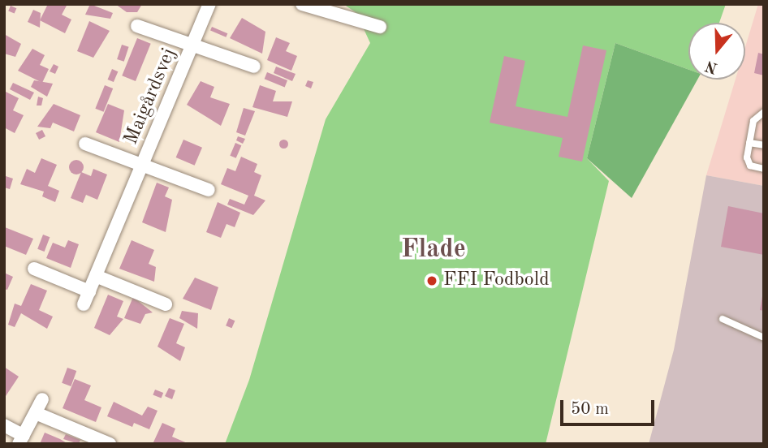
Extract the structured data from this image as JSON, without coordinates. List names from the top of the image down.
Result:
{
  "streets": {
    "street": ["Maigårdsvej"]
  },
  "districts": ["Flade"],
  "places": ["FFI Fodbold"],
  "scale_bar": "50 m",
  "north": "bottom"
}
